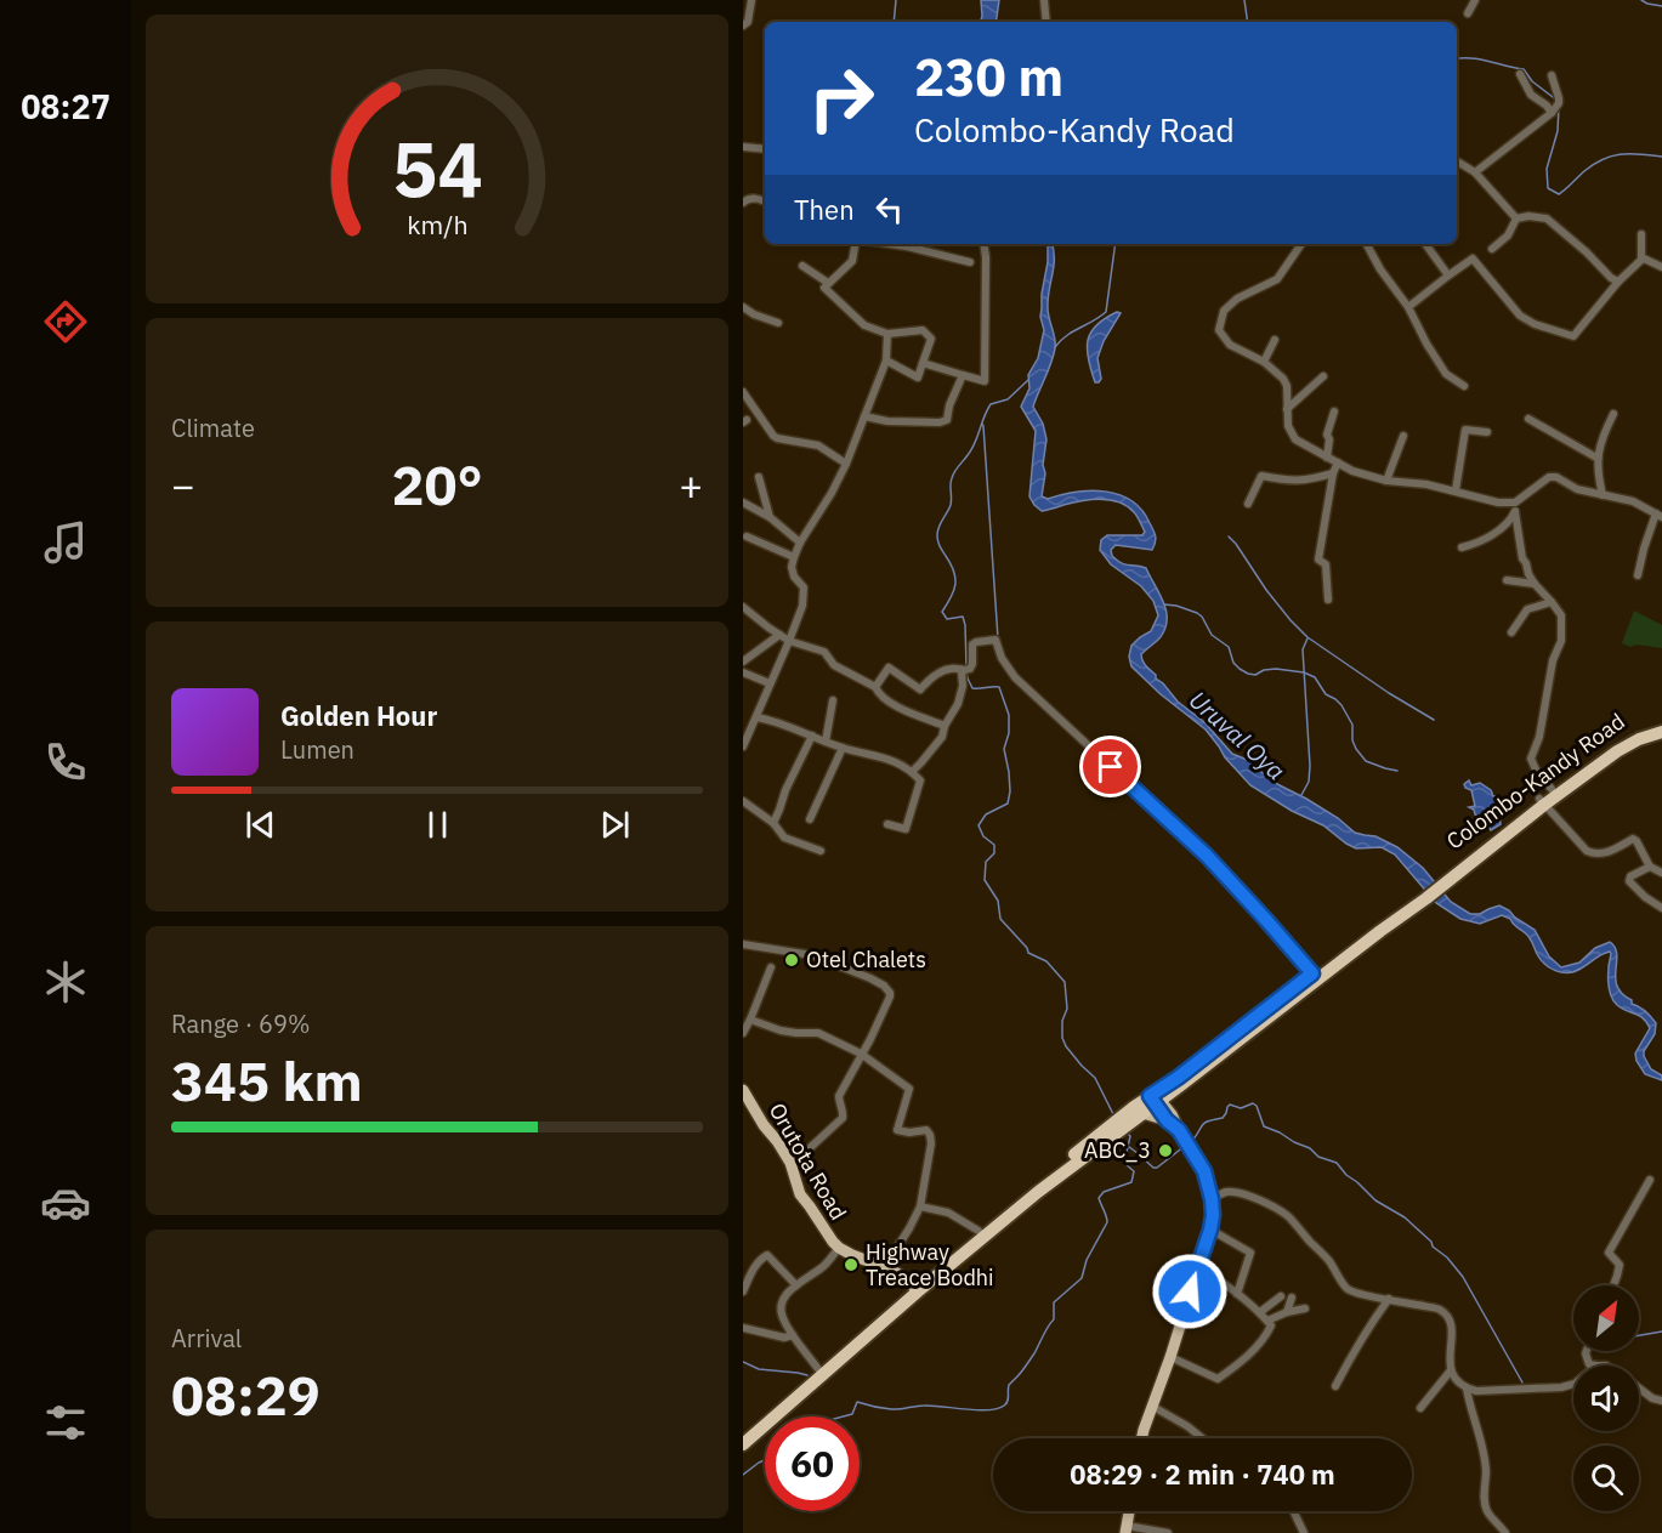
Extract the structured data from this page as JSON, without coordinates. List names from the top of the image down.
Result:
{
  "streets": {
    "highway": ["Colombo-Kandy Road"],
    "main road": ["Orutota Road"]
  },
  "water": ["Uruval Oya"],
  "places": ["Otel Chalets", "ABC_3", "Highway Treace Bodhi"],
  "north": "top right",
  "page": {
    "tabs": "08:27",
    "turn": ["230 m", "Colombo-Kandy Road"],
    "then": "Then",
    "tile": [
      "Climate",
      ["Range · 69%", "345 km"],
      ["Arrival", "08:29"]
    ],
    "heat": ["−", "20°", "+"],
    "song": ["Golden Hour", "Lumen"],
    "limit": "60",
    "trip": "08:29 · 2 min · 740 m",
    "gauge": ["54", "km/h"]
  }
}
